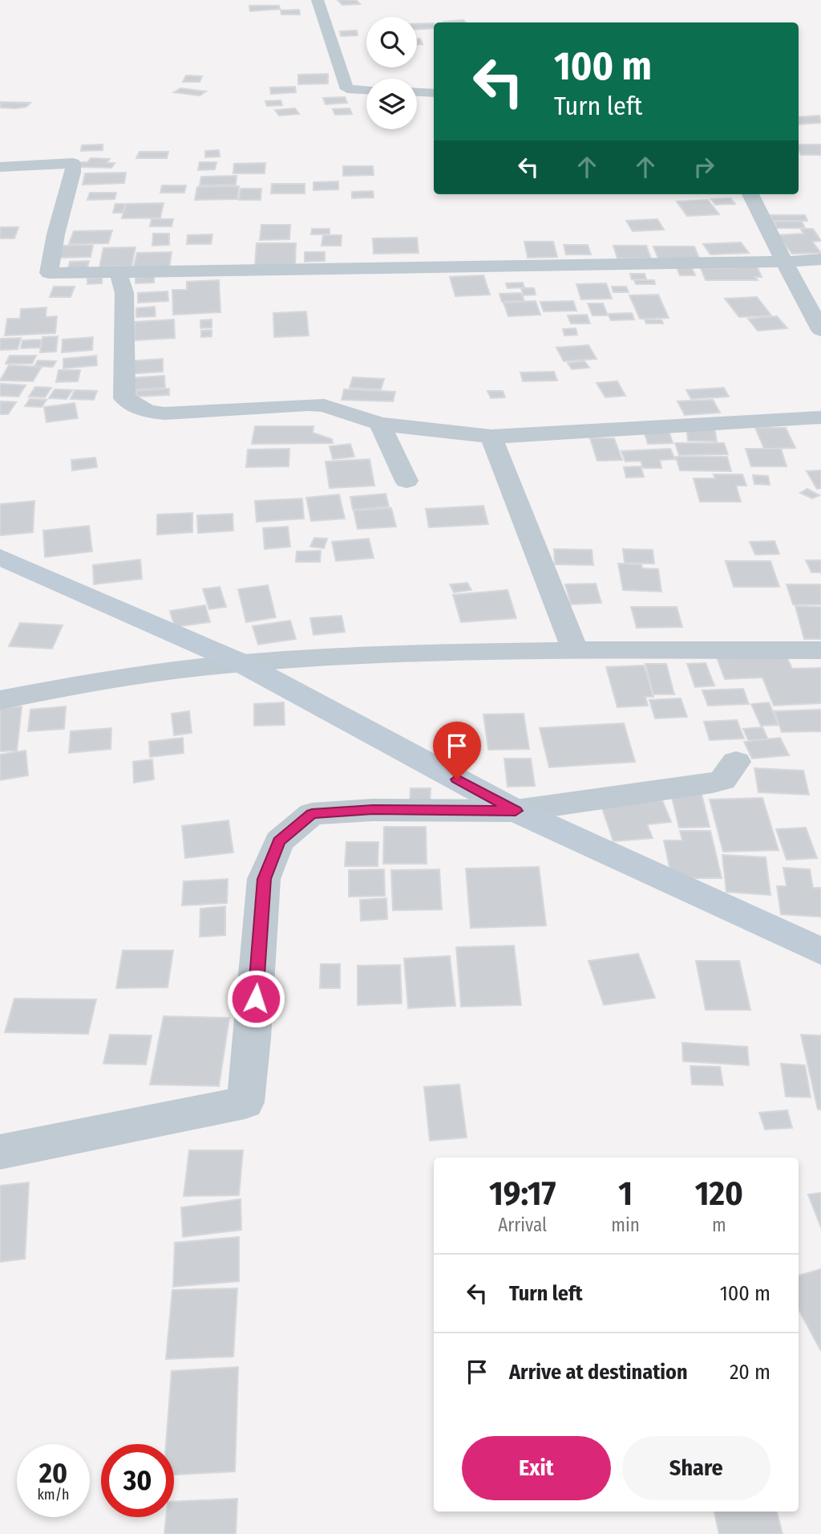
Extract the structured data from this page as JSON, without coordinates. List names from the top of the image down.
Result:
{
  "page": {
    "turn": ["100 m", "Turn left"],
    "eta": [
      "19:17",
      "Arrival",
      "1",
      "min",
      "120",
      "m"
    ],
    "list": [
      {
        "name": "Turn left",
        "value": "100 m"
      },
      {
        "name": "Arrive at destination",
        "value": "20 m"
      }
    ],
    "buttons": ["Exit", "Share"],
    "speed": "20 km/h",
    "limit": "30"
  }
}
